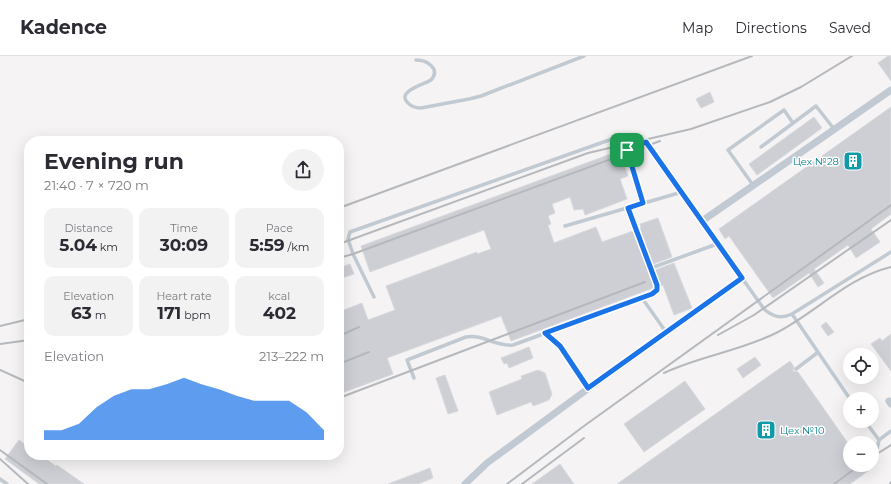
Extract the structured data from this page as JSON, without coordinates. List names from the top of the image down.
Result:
{
  "places": {
    "building": ["Цех №28", "Цех №10"]
  },
  "page": {
    "header": "Kadence",
    "nav": ["Map", "Directions", "Saved"],
    "heading": ["Evening run", "21:40 · 7 × 720 m"],
    "stats": [
      ["Distance", "5.04 km"],
      ["Time", "30:09"],
      ["Pace", "5:59 /km"],
      ["Elevation", "63 m"],
      ["Heart rate", "171 bpm"],
      ["kcal", "402"]
    ],
    "chart": ["Elevation", "213–222 m"],
    "map_buttons": ["+", "−"]
  }
}
